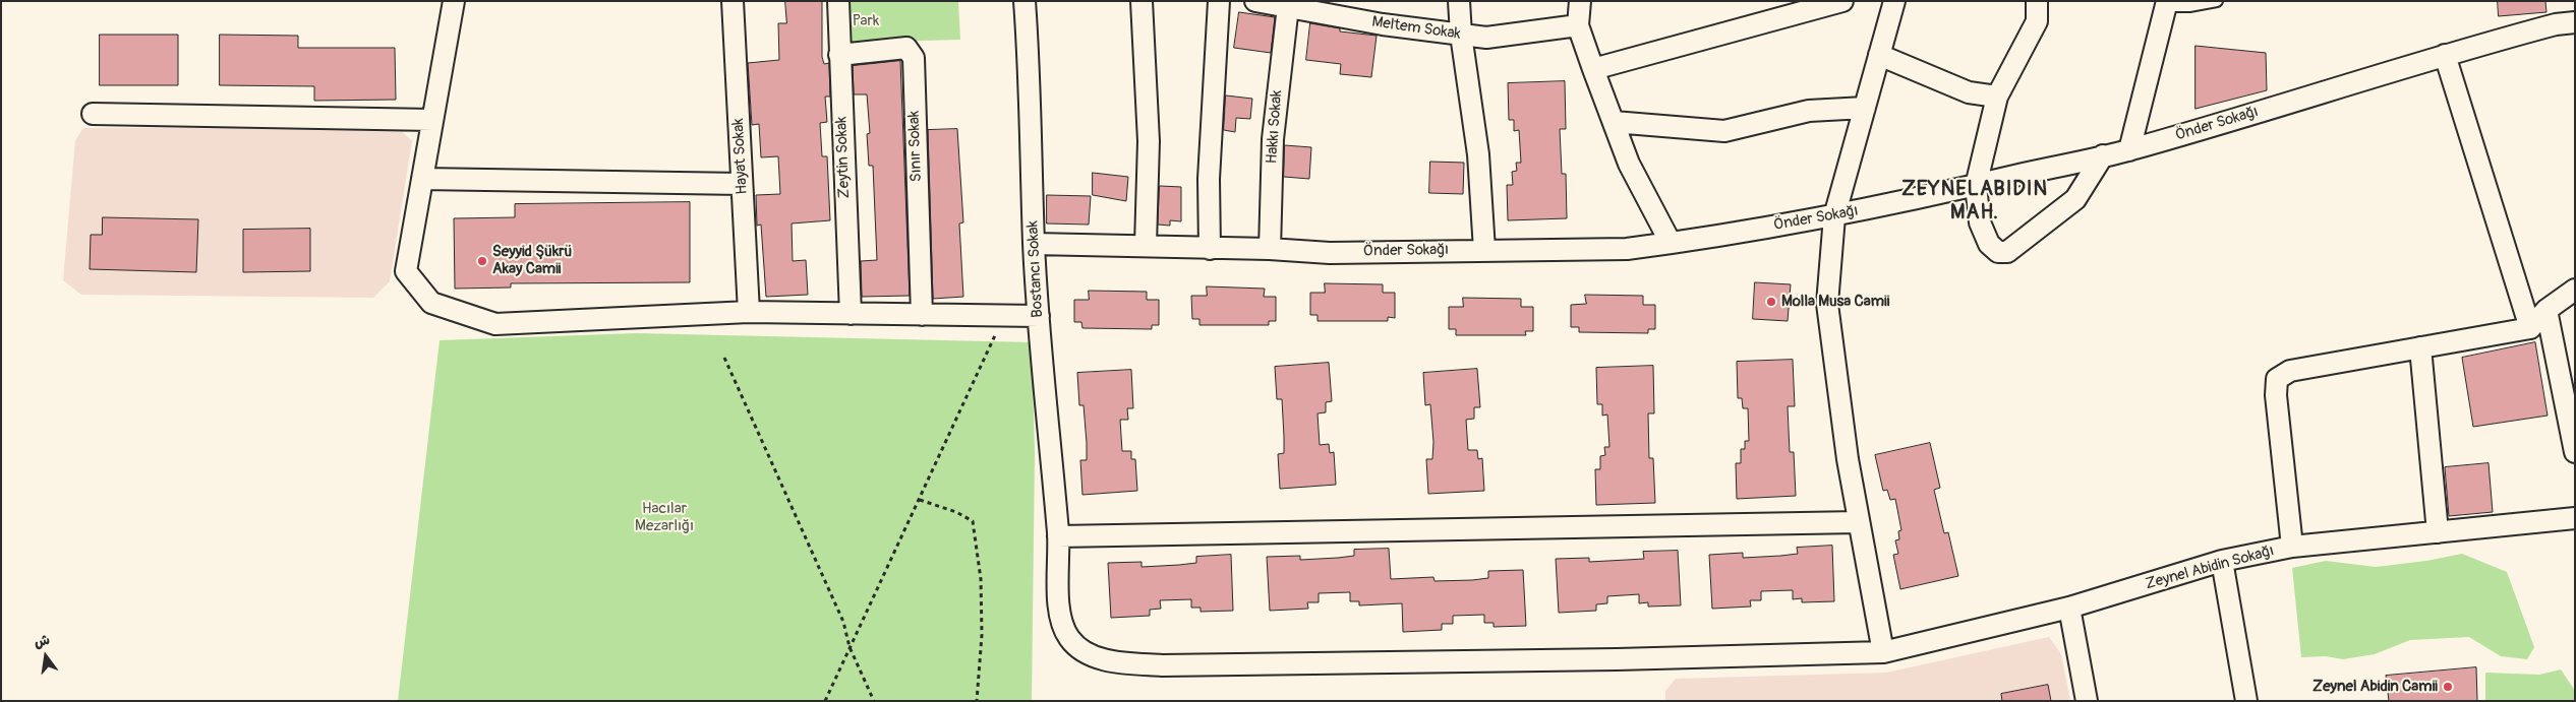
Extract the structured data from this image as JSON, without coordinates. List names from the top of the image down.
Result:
{
  "streets": {
    "street": [
      "Meltem Sokak",
      "Önder Sokağı",
      "Hakkı Sokak",
      "Sınır Sokak",
      "Hayat Sokak",
      "Zeytin Sokak",
      "Bostancı Sokak",
      "Zeynel Abidin Sokağı"
    ]
  },
  "crossings": [
    ["Meltem Sokak", "Hakkı Sokak"],
    ["Önder Sokağı", "Hakkı Sokak"],
    ["Önder Sokağı", "Bostancı Sokak"],
    ["Sınır Sokak", "Zeytin Sokak"],
    ["Bostancı Sokak", "Zeynel Abidin Sokağı"]
  ],
  "districts": ["ZEYNELABIDIN MAH."],
  "parks": ["Park", "Hacılar Mezarlığı"],
  "places": ["Seyyid Şükrü Akay Camii", "Molla Musa Camii", "Zeynel Abidin Camii"],
  "north": "top"
}
